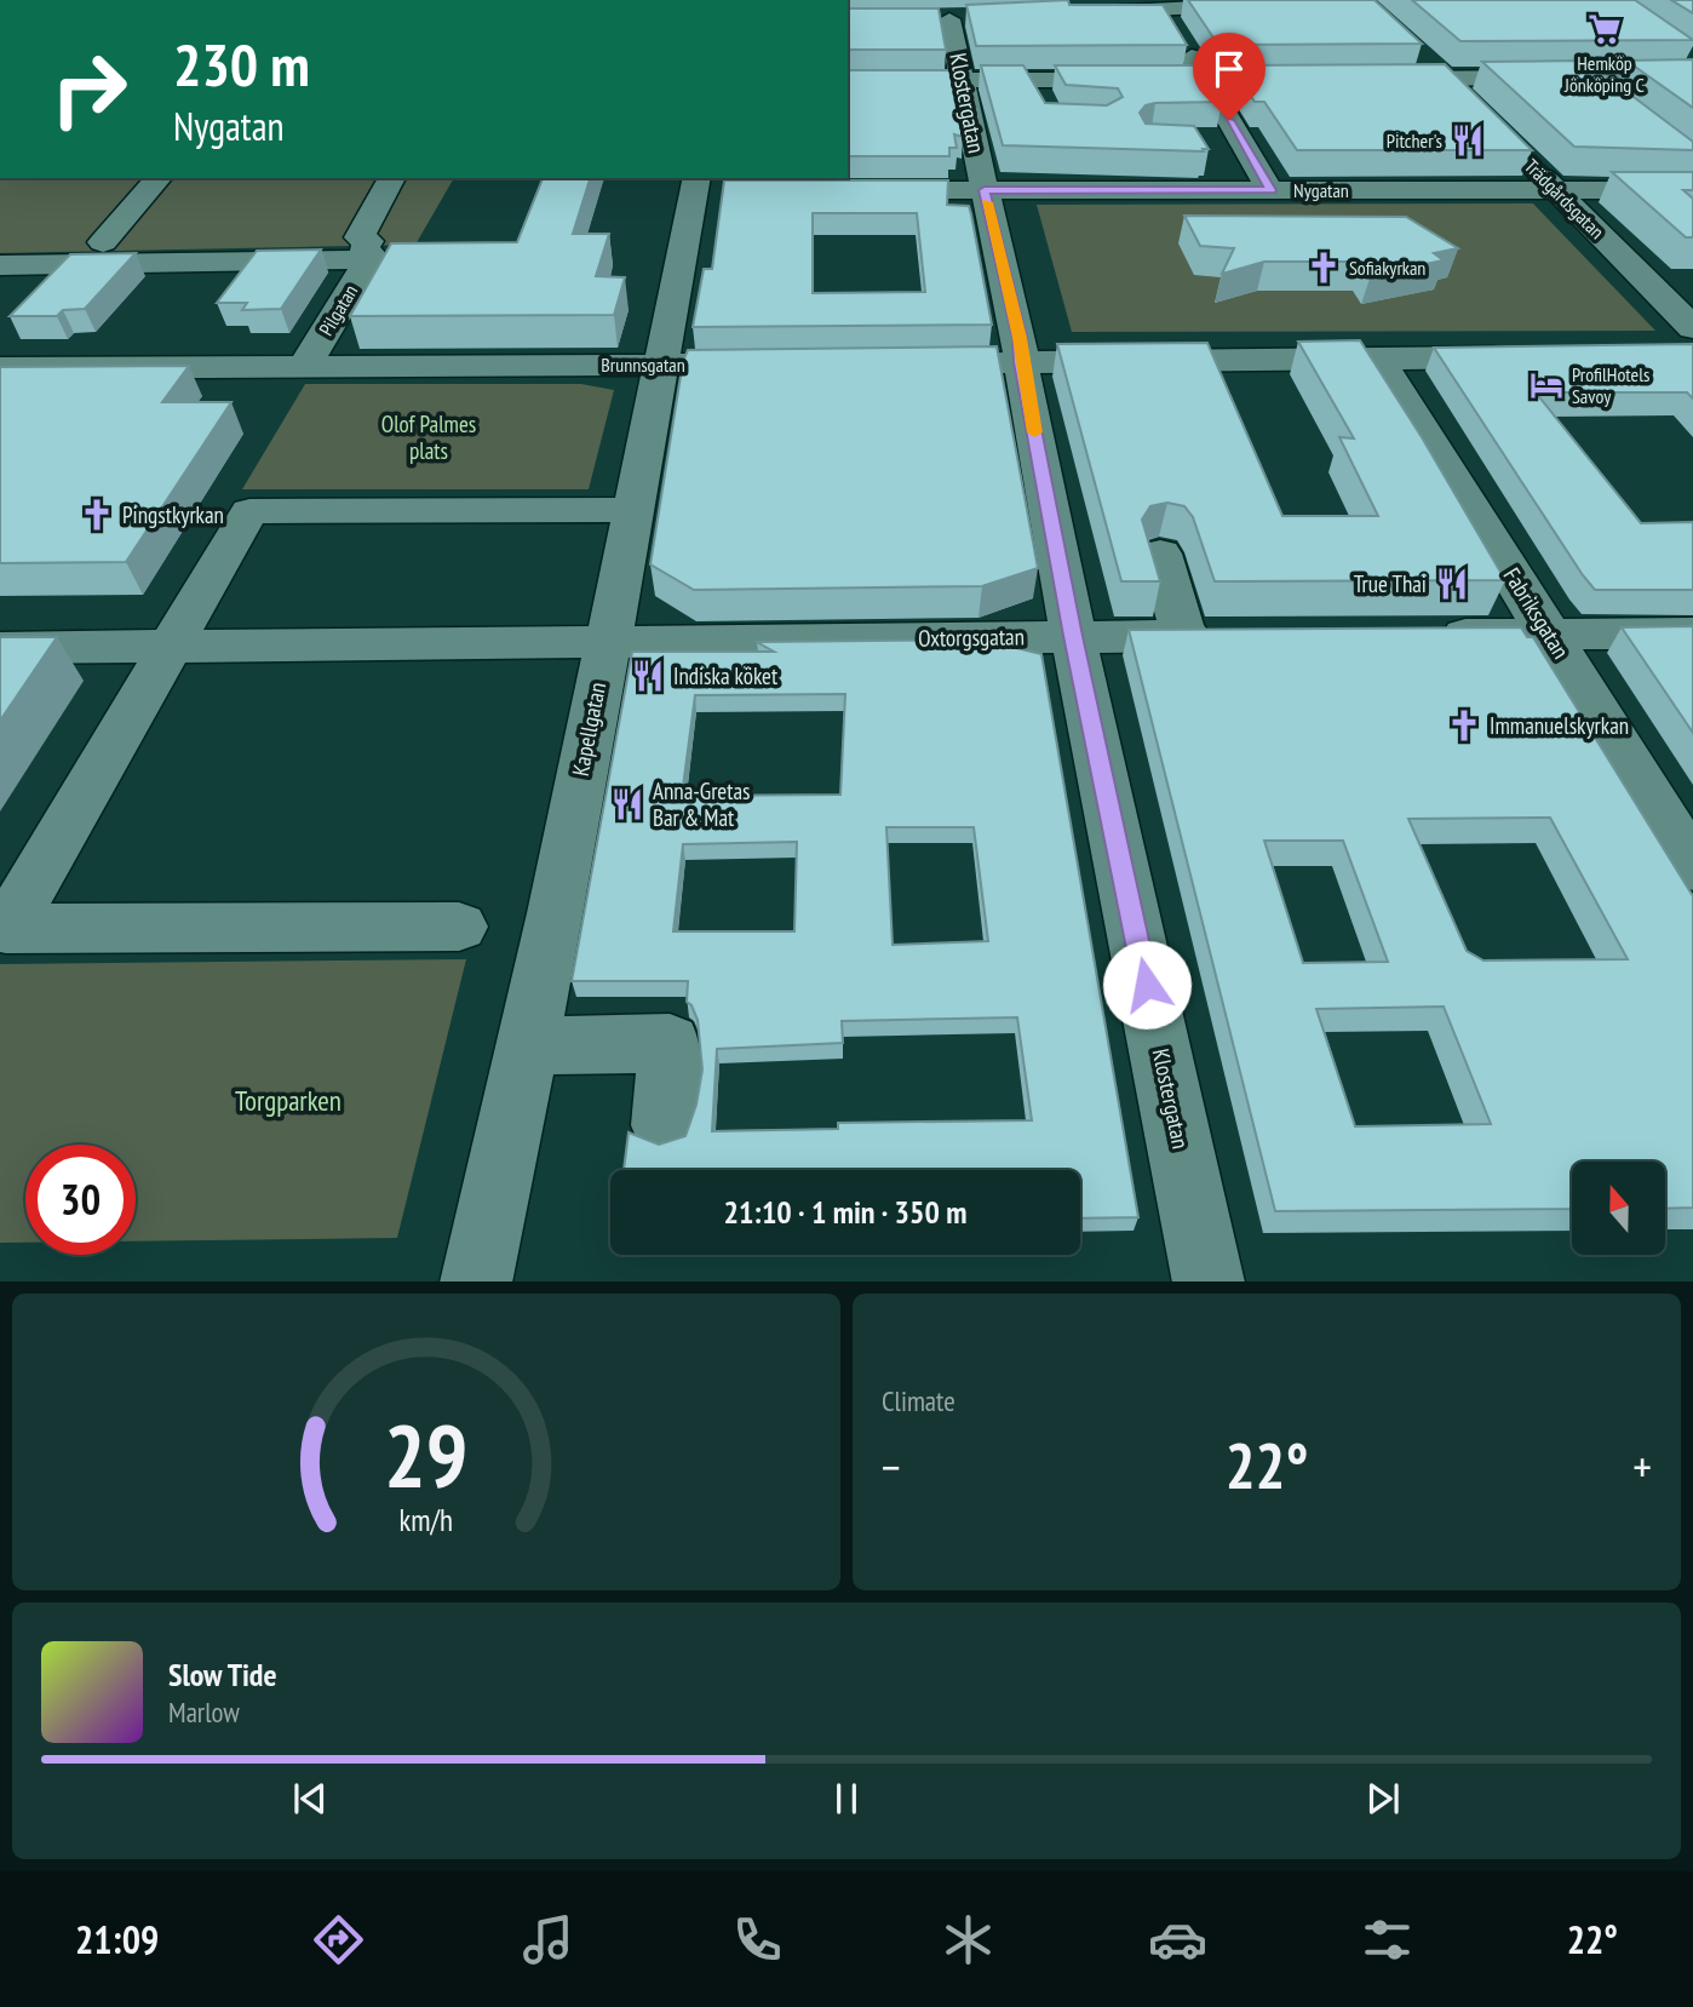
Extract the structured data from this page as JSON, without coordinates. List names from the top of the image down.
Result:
{
  "streets": {
    "street": [
      "Klostergatan",
      "Nygatan",
      "Trädgårdsgatan",
      "Pilgatan",
      "Brunnsgatan",
      "Fabriksgatan",
      "Oxtorgsgatan",
      "Kapellgatan"
    ]
  },
  "crossings": [
    ["Klostergatan", "Nygatan"],
    ["Klostergatan", "Oxtorgsgatan"],
    ["Nygatan", "Trädgårdsgatan"],
    ["Pilgatan", "Brunnsgatan"],
    ["Brunnsgatan", "Kapellgatan"],
    ["Oxtorgsgatan", "Kapellgatan"]
  ],
  "parks": ["Olof Palmes plats", "Torgparken"],
  "places": {
    "supermarket": ["Hemköp Jönköping C"],
    "restaurant": [
      "Pitcher's",
      "True Thai",
      "Indiska köket",
      "Anna-Gretas Bar & Mat"
    ],
    "church": ["Sofiakyrkan", "Pingstkyrkan", "Immanuelskyrkan"],
    "hotel": ["ProfilHotels Savoy"]
  },
  "north": "top",
  "page": {
    "turn": ["230 m", "Nygatan"],
    "limit": "30",
    "trip": "21:10 · 1 min · 350 m",
    "tile": "Climate",
    "heat": ["−", "22°", "+"],
    "song": ["Slow Tide", "Marlow"],
    "tabs": ["21:09", "22°"],
    "gauge": ["29", "km/h"]
  }
}
